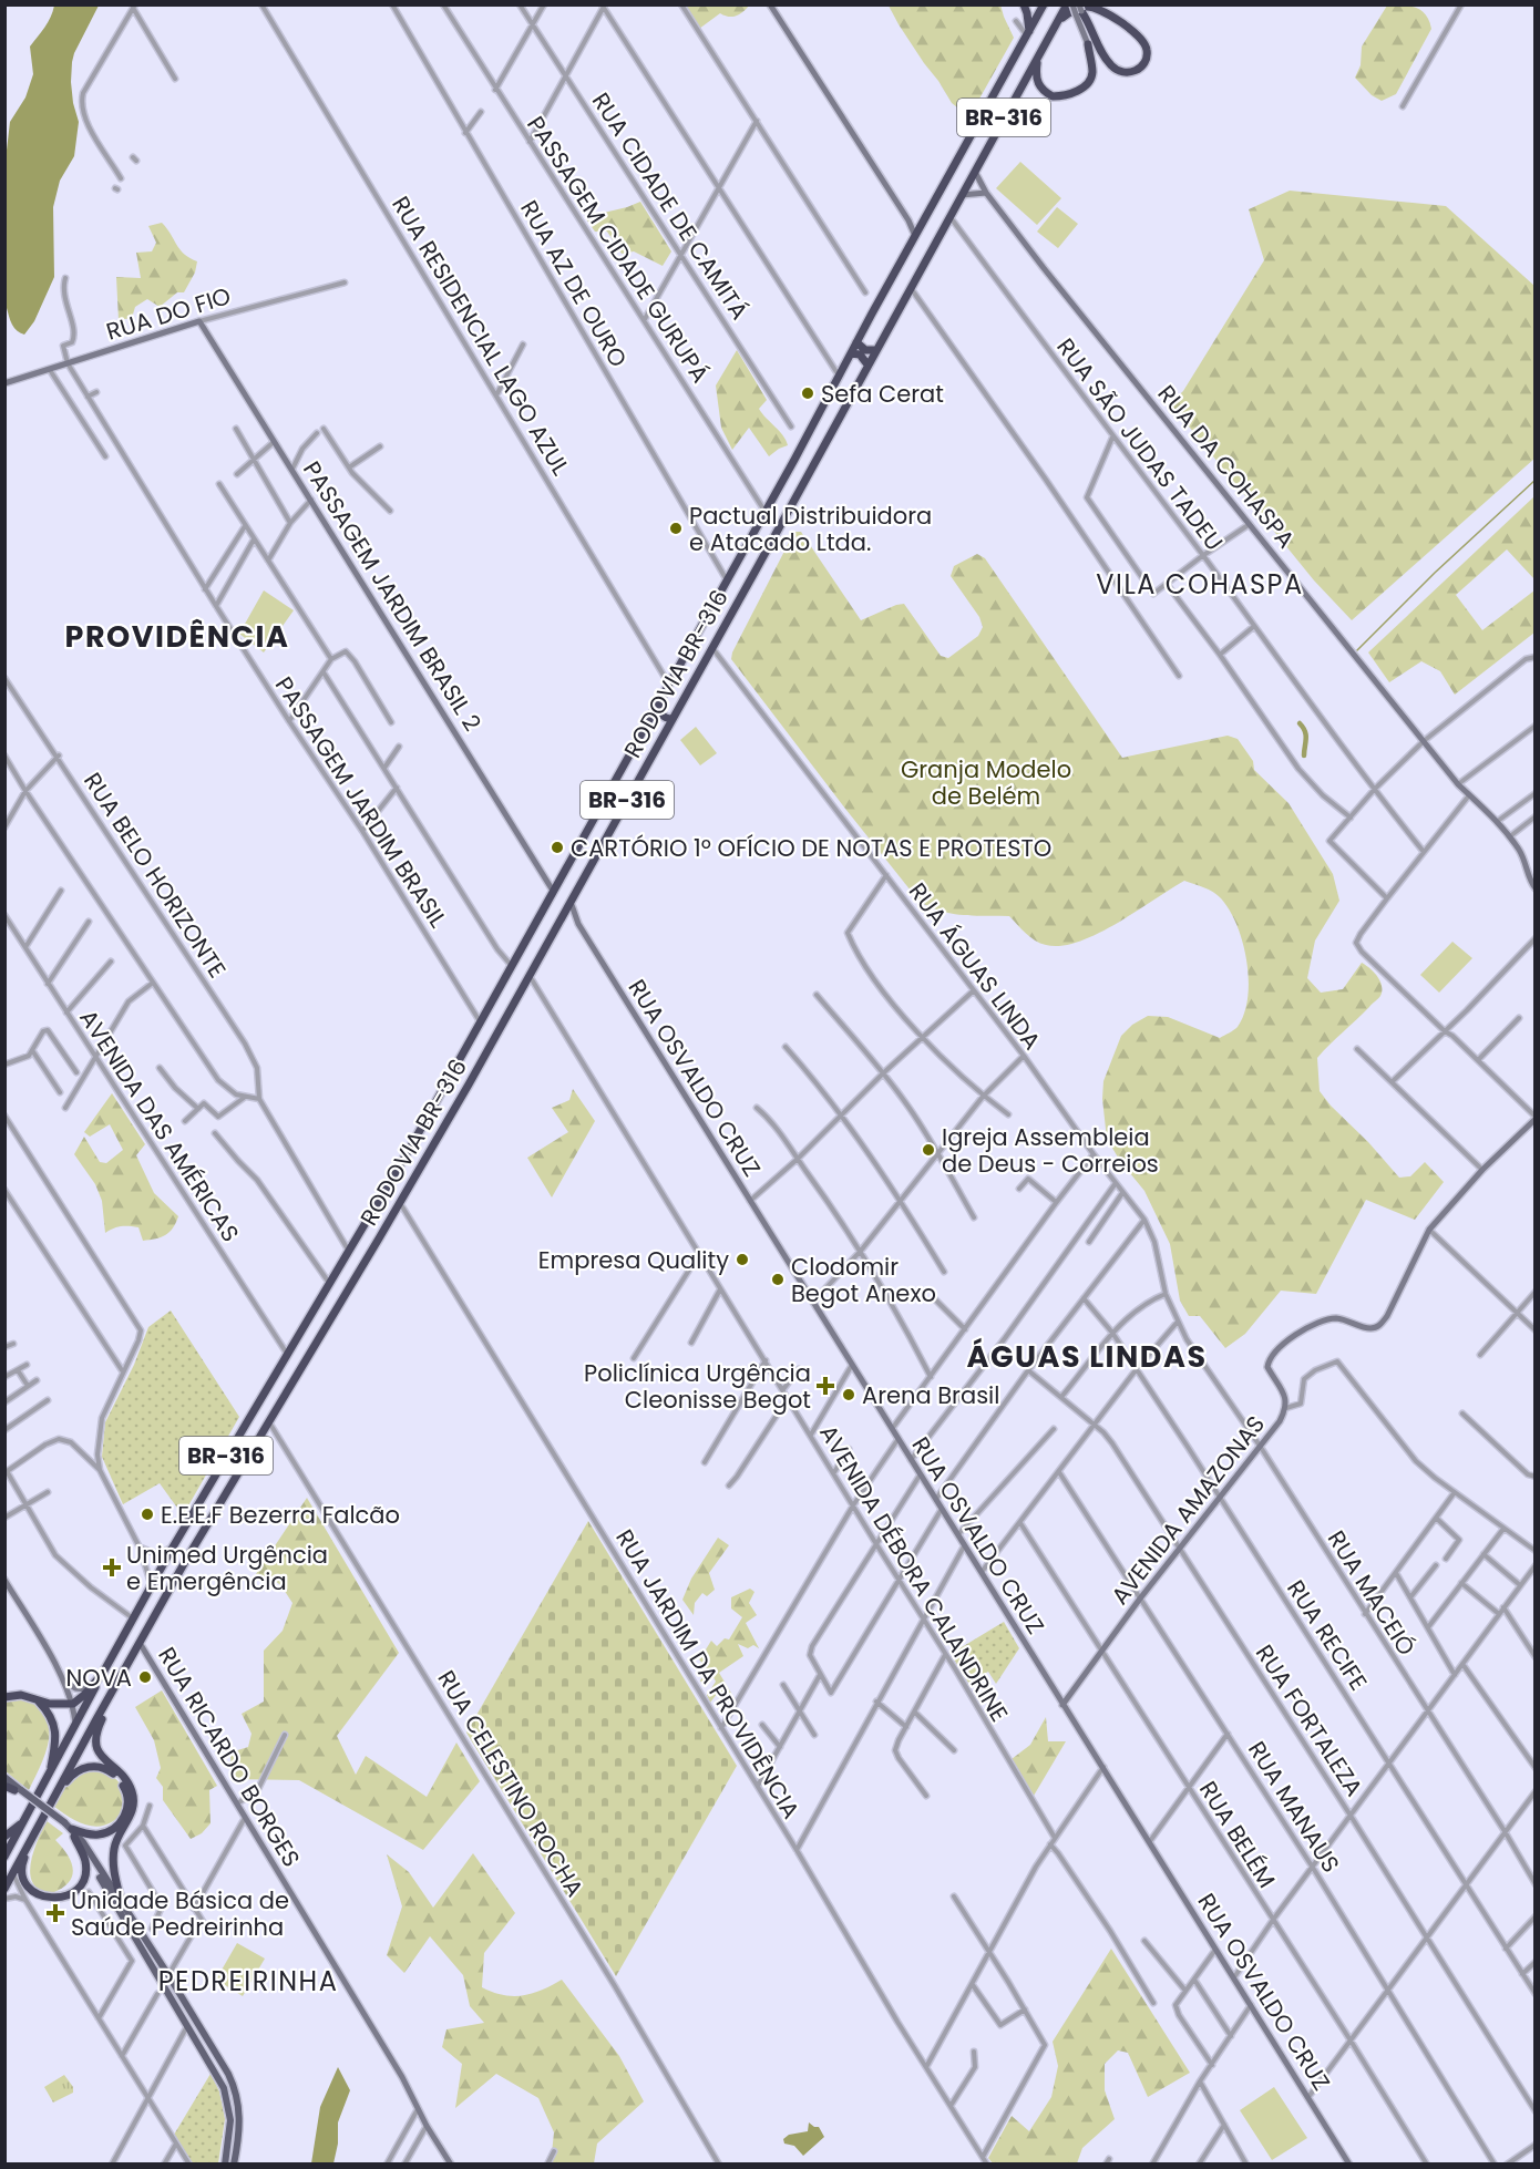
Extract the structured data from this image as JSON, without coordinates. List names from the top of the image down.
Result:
{
  "streets": {
    "highway": ["BR-316", "RODOVIA BR-316"],
    "street": [
      "RUA CIDADE DE CAMITÁ",
      "PASSAGEM CIDADE GURUPÁ",
      "RUA AZ DE OURO",
      "RUA DO FIO",
      "RUA RESIDENCIAL LAGO AZUL",
      "RUA SÃO JUDAS TADEU",
      "RUA DA COHASPA",
      "PASSAGEM JARDIM BRASIL 2",
      "PASSAGEM JARDIM BRASIL",
      "RUA BELO HORIZONTE",
      "RUA ÁGUAS LINDA",
      "RUA OSVALDO CRUZ",
      "AVENIDA DAS AMÉRICAS",
      "AVENIDA AMAZONAS",
      "AVENIDA DÉBORA CALANDRINE",
      "RUA MACEIÓ",
      "RUA RECIFE",
      "RUA JARDIM DA PROVIDÊNCIA",
      "RUA FORTALEZA",
      "RUA RICARDO BORGES",
      "RUA CELESTINO ROCHA",
      "RUA MANAUS",
      "RUA BELÉM"
    ]
  },
  "crossings": [
    ["BR-316", "RODOVIA BR-316"],
    ["BR-316", "RUA RICARDO BORGES"],
    ["PASSAGEM CIDADE GURUPÁ", "RODOVIA BR-316"],
    ["RUA AZ DE OURO", "RODOVIA BR-316"],
    ["RUA DO FIO", "PASSAGEM JARDIM BRASIL 2"],
    ["RUA DO FIO", "PASSAGEM JARDIM BRASIL"],
    ["RUA RESIDENCIAL LAGO AZUL", "RODOVIA BR-316"],
    ["RUA SÃO JUDAS TADEU", "RODOVIA BR-316"],
    ["RUA DA COHASPA", "RODOVIA BR-316"],
    ["PASSAGEM JARDIM BRASIL 2", "RODOVIA BR-316"],
    ["RODOVIA BR-316", "PASSAGEM JARDIM BRASIL"],
    ["RODOVIA BR-316", "RUA ÁGUAS LINDA"],
    ["RODOVIA BR-316", "RUA OSVALDO CRUZ"],
    ["RODOVIA BR-316", "AVENIDA DAS AMÉRICAS"],
    ["RODOVIA BR-316", "AVENIDA DÉBORA CALANDRINE"],
    ["RODOVIA BR-316", "RUA JARDIM DA PROVIDÊNCIA"],
    ["RODOVIA BR-316", "RUA RICARDO BORGES"],
    ["RODOVIA BR-316", "RUA CELESTINO ROCHA"],
    ["RUA ÁGUAS LINDA", "RUA MACEIÓ"],
    ["RUA OSVALDO CRUZ", "AVENIDA AMAZONAS"],
    ["AVENIDA AMAZONAS", "RUA MACEIÓ"],
    ["AVENIDA AMAZONAS", "RUA RECIFE"],
    ["AVENIDA AMAZONAS", "RUA FORTALEZA"],
    ["AVENIDA AMAZONAS", "RUA MANAUS"],
    ["AVENIDA AMAZONAS", "RUA BELÉM"]
  ],
  "districts": [
    "VILA COHASPA",
    "PROVIDÊNCIA",
    "ÁGUAS LINDAS",
    "PEDREIRINHA"
  ],
  "parks": ["Granja Modelo de Belém"],
  "places": {
    "other": [
      "Sefa Cerat",
      "Pactual Distribuidora e Atacado Ltda.",
      "CARTÓRIO 1º OFÍCIO DE NOTAS E PROTESTO",
      "Igreja Assembleia de Deus - Correios",
      "Empresa Quality",
      "Clodomir Begot Anexo",
      "Arena Brasil",
      "E.E.E.F Bezerra Falcão",
      "NOVA"
    ],
    "health": ["Policlínica Urgência Cleonisse Begot", "Unimed Urgência e Emergência", "Unidade Básica de Saúde Pedreirinha"]
  }
}
